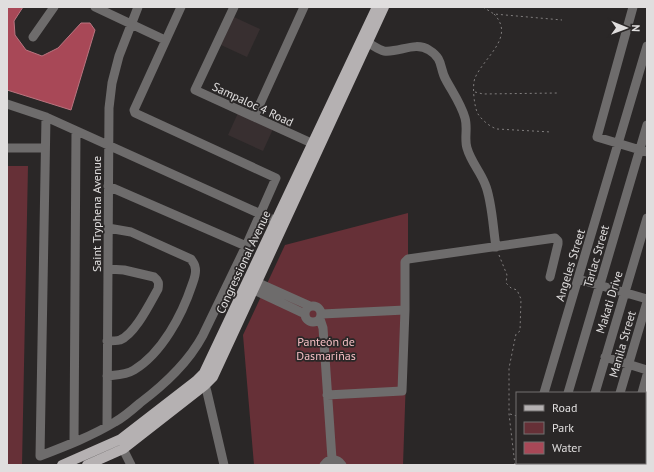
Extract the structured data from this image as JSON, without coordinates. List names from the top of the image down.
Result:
{
  "streets": {
    "main road": ["Congressional Avenue"],
    "street": [
      "Sampaloc 4 Road",
      "Saint Tryphena Avenue",
      "Tarlac Street",
      "Angeles Street",
      "Makati Drive",
      "Manila Street"
    ]
  },
  "crossings": [
    ["Sampaloc 4 Road", "Congressional Avenue"]
  ],
  "parks": ["Panteón de Dasmariñas"],
  "legend": ["Road", "Park", "Water"],
  "north": "right"
}
